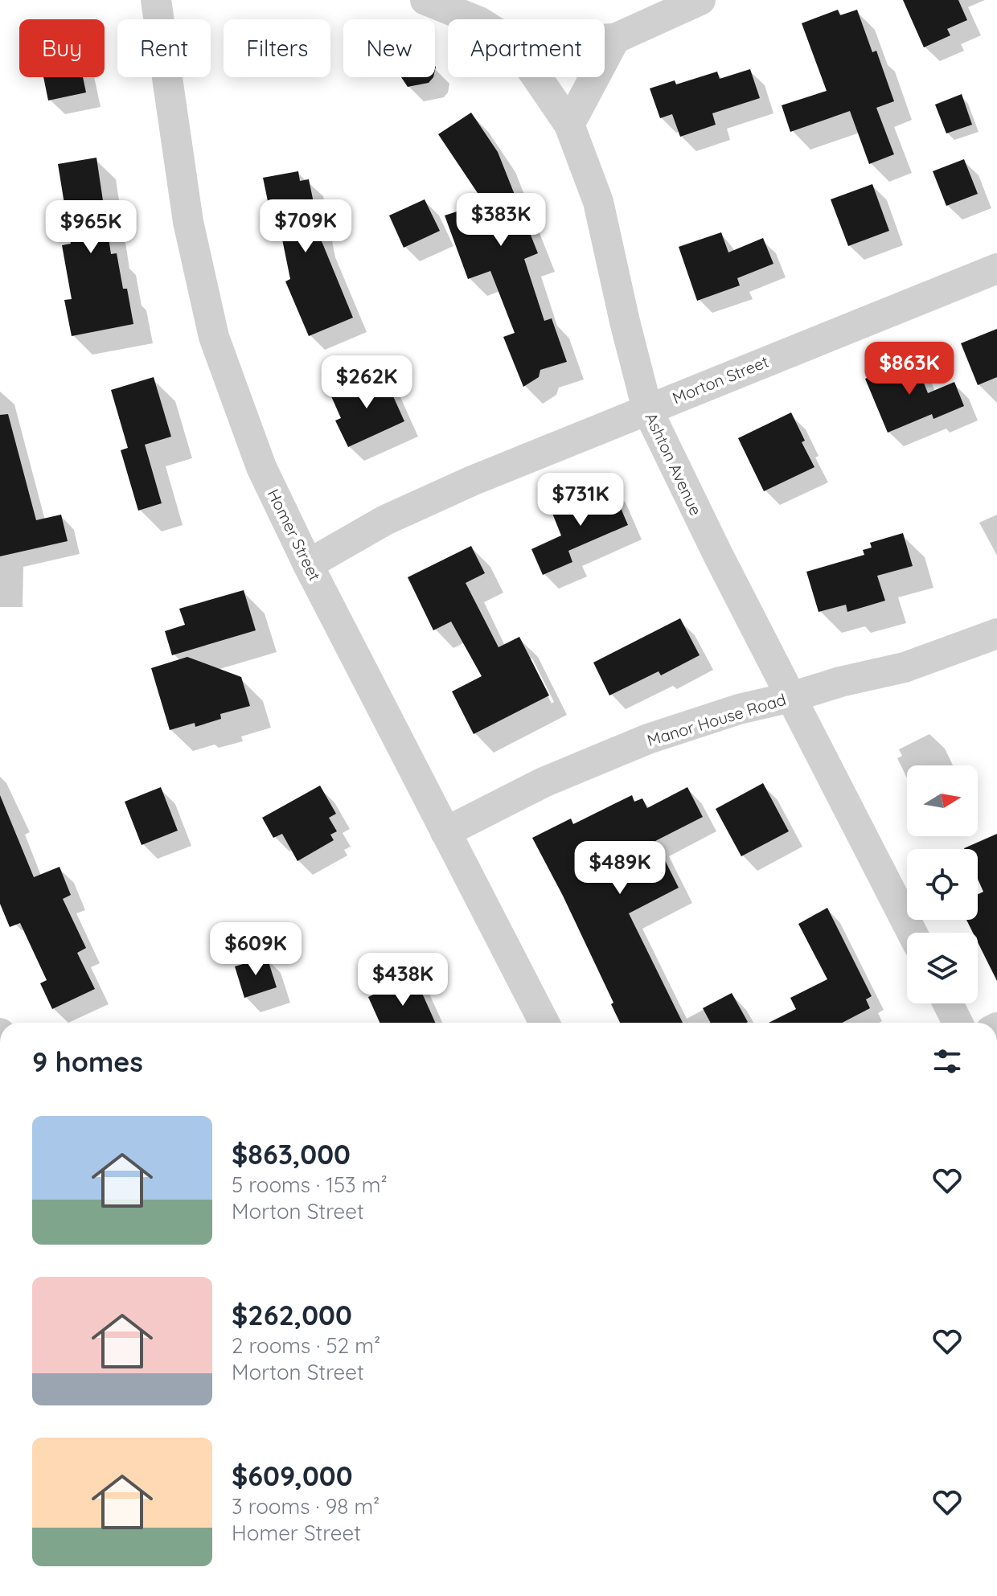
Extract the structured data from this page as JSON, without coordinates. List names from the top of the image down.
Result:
{
  "streets": {
    "street": [
      "Morton Street",
      "Ashton Avenue",
      "Homer Street",
      "Manor House Road"
    ]
  },
  "crossings": [
    ["Morton Street", "Ashton Avenue"],
    ["Morton Street", "Homer Street"],
    ["Ashton Avenue", "Manor House Road"],
    ["Homer Street", "Manor House Road"]
  ],
  "north": "right",
  "page": {
    "chip": [
      "Buy",
      "Rent",
      "Filters",
      "New",
      "Apartment"
    ],
    "price": [
      "$383K",
      "$709K",
      "$965K",
      "$863K",
      "$262K",
      "$731K",
      "$489K",
      "$609K",
      "$438K"
    ],
    "heading": "9 homes",
    "list": [
      {
        "name": "$863,000",
        "note": "5 rooms · 153 m² · Morton Street"
      },
      {
        "name": "$262,000",
        "note": "2 rooms · 52 m² · Morton Street"
      },
      {
        "name": "$609,000",
        "note": "3 rooms · 98 m² · Homer Street"
      }
    ]
  }
}
